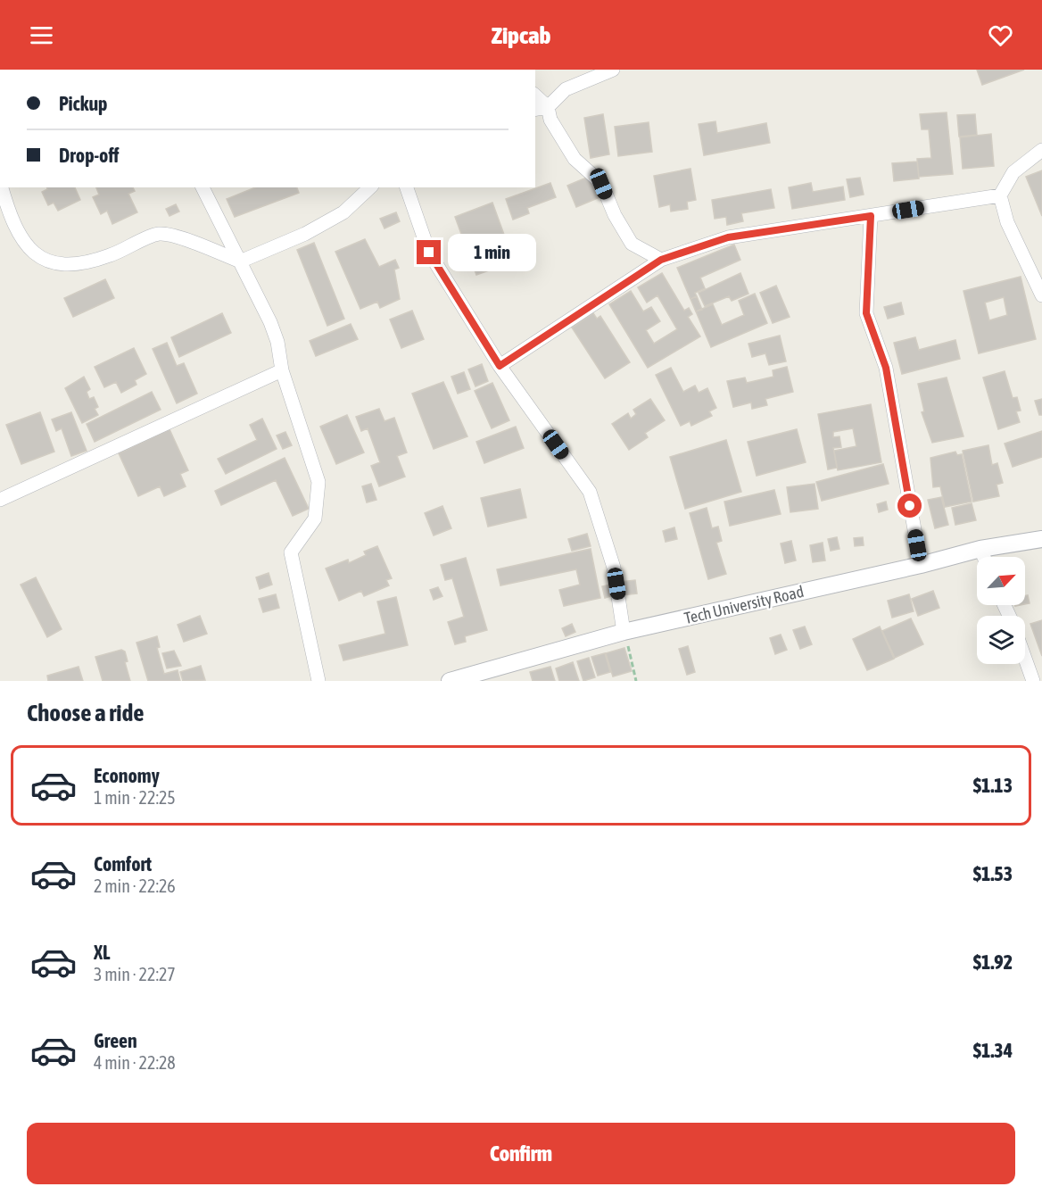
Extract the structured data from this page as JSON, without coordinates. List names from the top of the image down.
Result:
{
  "streets": {
    "street": ["Tech University Road"]
  },
  "north": "top right",
  "page": {
    "header": "Zipcab",
    "banner": ["Pickup", "Drop-off"],
    "bubble": "1 min",
    "heading": "Choose a ride",
    "list": [
      {
        "name": "Economy",
        "note": "1 min · 22:25",
        "value": "$1.13"
      },
      {
        "name": "Comfort",
        "note": "2 min · 22:26",
        "value": "$1.53"
      },
      {
        "name": "XL",
        "note": "3 min · 22:27",
        "value": "$1.92"
      },
      {
        "name": "Green",
        "note": "4 min · 22:28",
        "value": "$1.34"
      }
    ],
    "buttons": "Confirm"
  }
}
